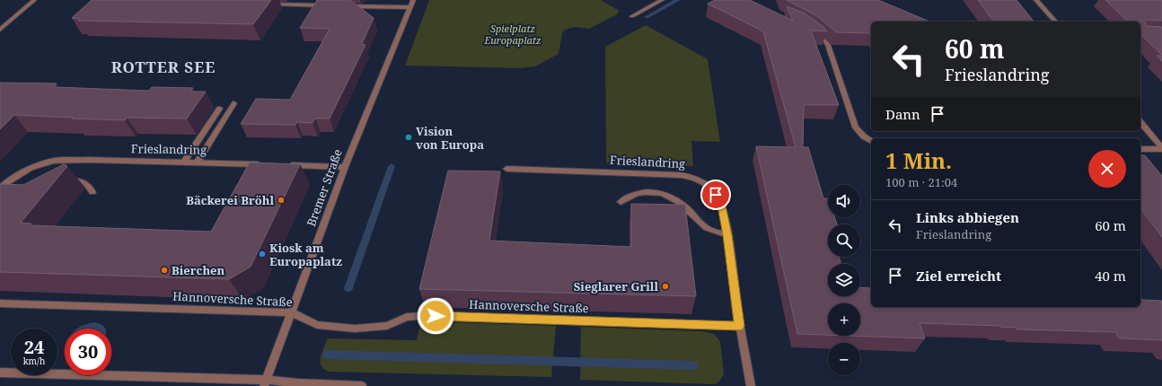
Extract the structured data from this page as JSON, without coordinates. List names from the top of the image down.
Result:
{
  "streets": {
    "street": ["Frieslandring", "Bremer Straße", "Hannoversche Straße"]
  },
  "crossings": [
    ["Frieslandring", "Hannoversche Straße"],
    ["Bremer Straße", "Hannoversche Straße"]
  ],
  "districts": ["ROTTER SEE"],
  "parks": ["Spielplatz Europaplatz"],
  "places": [
    "Vision von Europa",
    "Bäckerei Bröhl",
    "Kiosk am Europaplatz",
    "Bierchen",
    "Sieglarer Grill"
  ],
  "page": {
    "turn": ["60 m", "Frieslandring"],
    "then": "Dann",
    "heading": ["1 Min.", "100 m · 21:04"],
    "map_buttons": ["+", "−"],
    "list": [
      {
        "name": "Links abbiegen",
        "note": "Frieslandring",
        "value": "60 m"
      },
      {
        "name": "Ziel erreicht",
        "value": "40 m"
      }
    ],
    "speed": "24 km/h",
    "limit": "30"
  }
}
